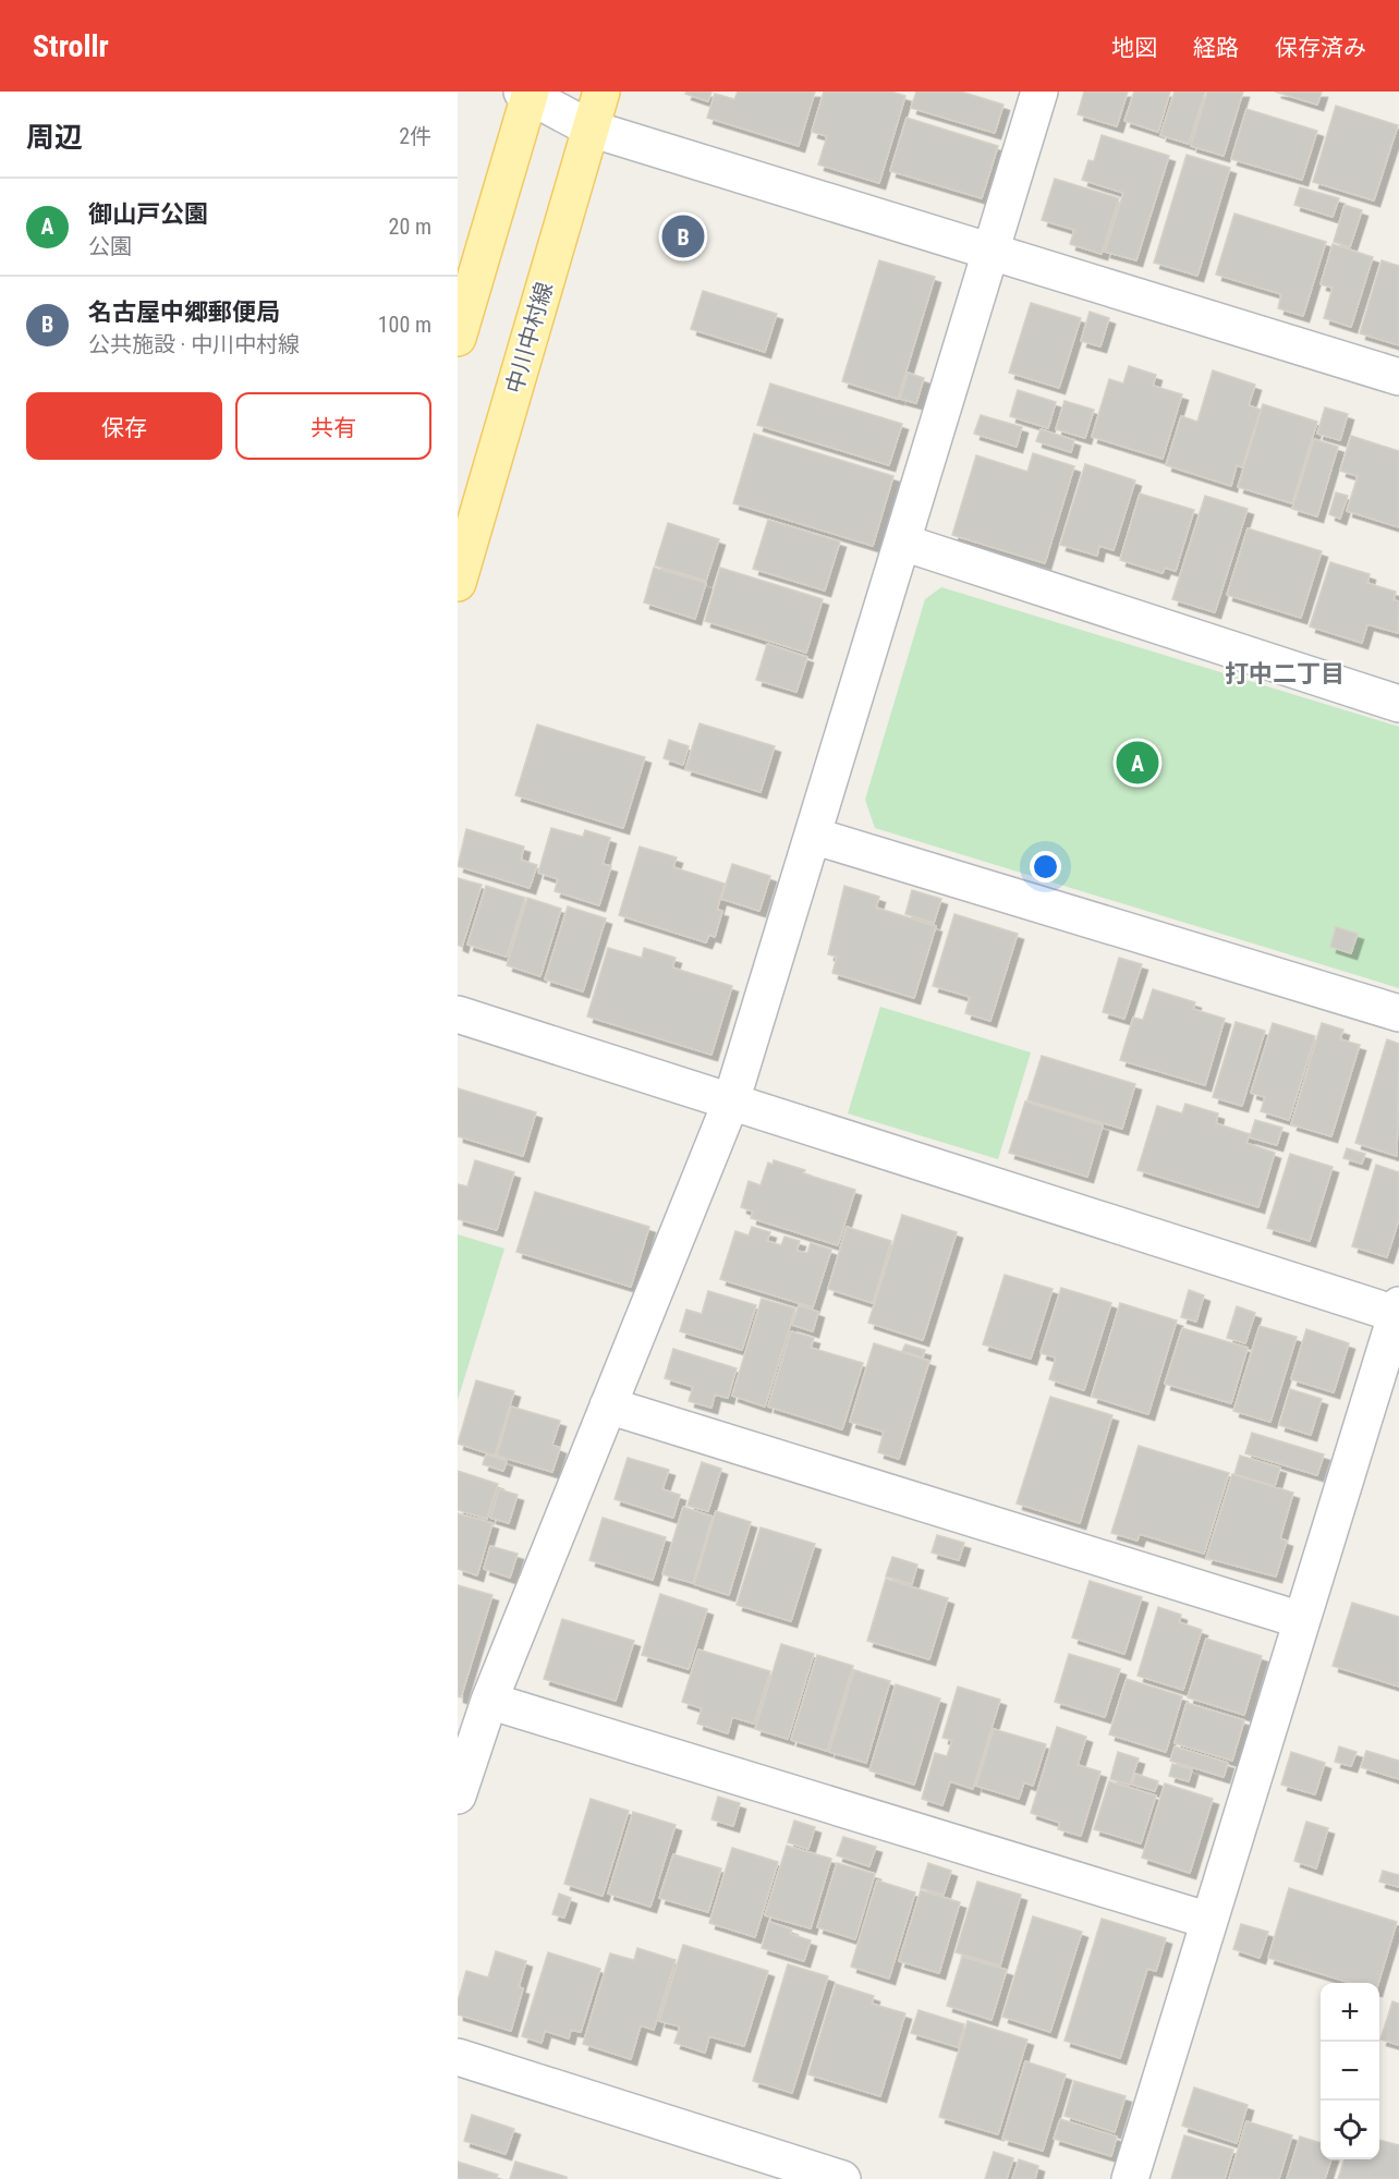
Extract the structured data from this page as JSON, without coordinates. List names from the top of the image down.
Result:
{
  "streets": {
    "main road": ["中川中村線"]
  },
  "districts": ["打中二丁目"],
  "page": {
    "header": "Strollr",
    "nav": ["地図", "経路", "保存済み"],
    "heading": ["周辺", "2件"],
    "list": [
      {
        "mark": "A",
        "name": "御山戸公園",
        "note": "公園",
        "value": "20 m"
      },
      {
        "mark": "B",
        "name": "名古屋中郷郵便局",
        "note": "公共施設 · 中川中村線",
        "value": "100 m"
      }
    ],
    "pins": ["B", "A"],
    "buttons": ["保存", "共有"],
    "map_buttons": ["+", "−"]
  }
}
